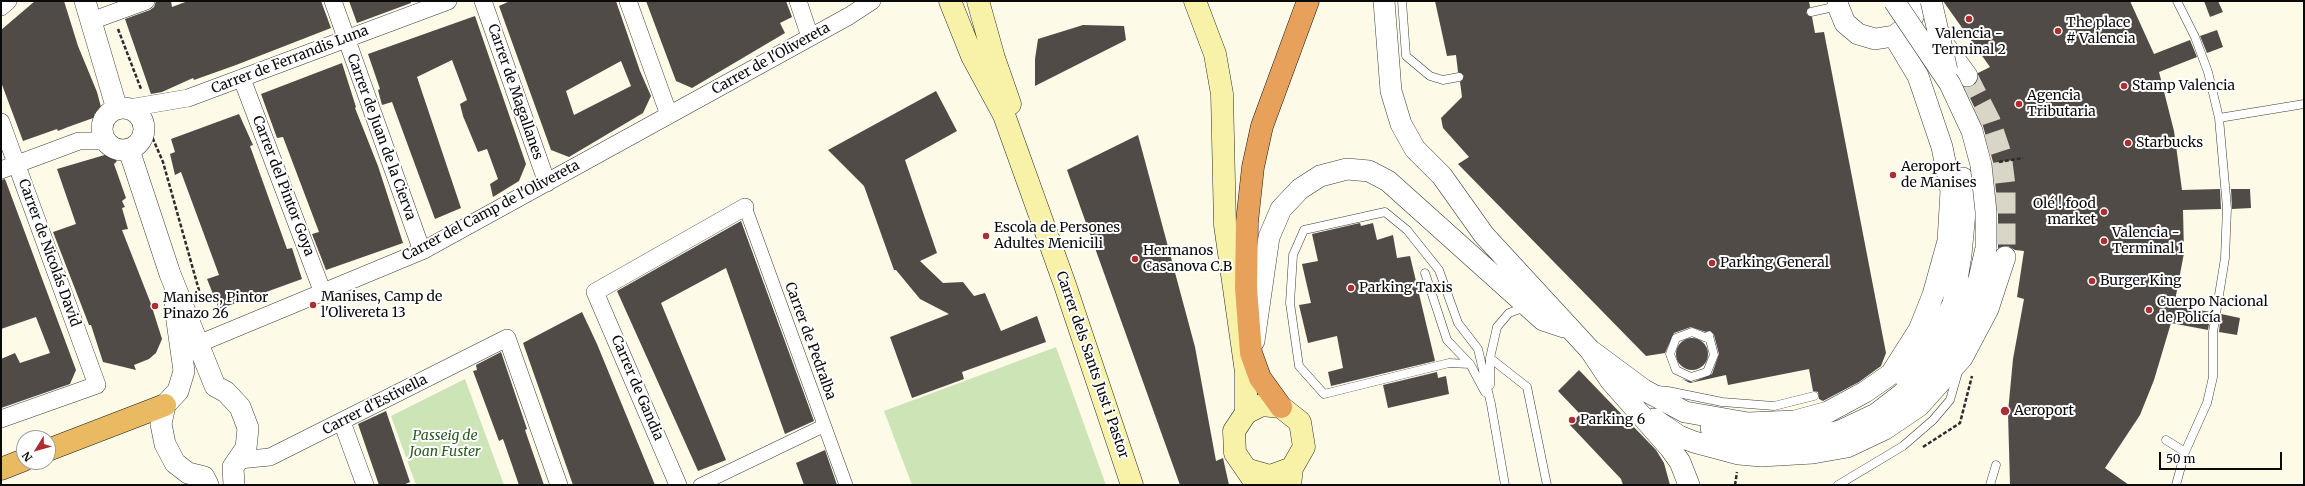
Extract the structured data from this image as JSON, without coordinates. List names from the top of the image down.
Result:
{
  "streets": {
    "main road": ["Carrer dels Sants Just i Pastor"],
    "street": [
      "Carrer de l'Olivereta",
      "Carrer de Ferrandis Luna",
      "Carrer de Magallanes",
      "Carrer de Juan de la Cierva",
      "Carrer del Pintor Goya",
      "Carrer del Camp de l'Olivereta",
      "Carrer de Nicolás David",
      "Carrer de Pedralba",
      "Carrer de Gandia",
      "Carrer d'Estivella"
    ]
  },
  "crossings": [
    ["Carrer de l'Olivereta", "Carrer del Camp de l'Olivereta"],
    ["Carrer de Ferrandis Luna", "Carrer de Juan de la Cierva"],
    ["Carrer de Ferrandis Luna", "Carrer del Pintor Goya"],
    ["Carrer de Magallanes", "Carrer del Camp de l'Olivereta"],
    ["Carrer de Juan de la Cierva", "Carrer del Camp de l'Olivereta"],
    ["Carrer del Pintor Goya", "Carrer del Camp de l'Olivereta"],
    ["Carrer de Pedralba", "Carrer de Gandia"]
  ],
  "parks": ["Passeig de Joan Fuster"],
  "places": [
    "Valencia - Terminal 2",
    "The place # Valencia",
    "Stamp Valencia",
    "Agencia Tributaria",
    "Starbucks",
    "Aeroport de Manises",
    "Olé ! food market",
    "Escola de Persones Adultes Menicili",
    "Valencia - Terminal 1",
    "Hermanos Casanova C.B",
    "Parking General",
    "Burger King",
    "Parking Taxis",
    "Manises, Camp de l'Olivereta 13",
    "Manises, Pintor Pinazo 26",
    "Cuerpo Nacional de Policía",
    "Aeroport",
    "Parking 6"
  ],
  "scale_bar": "50 m",
  "north": "bottom left"
}
